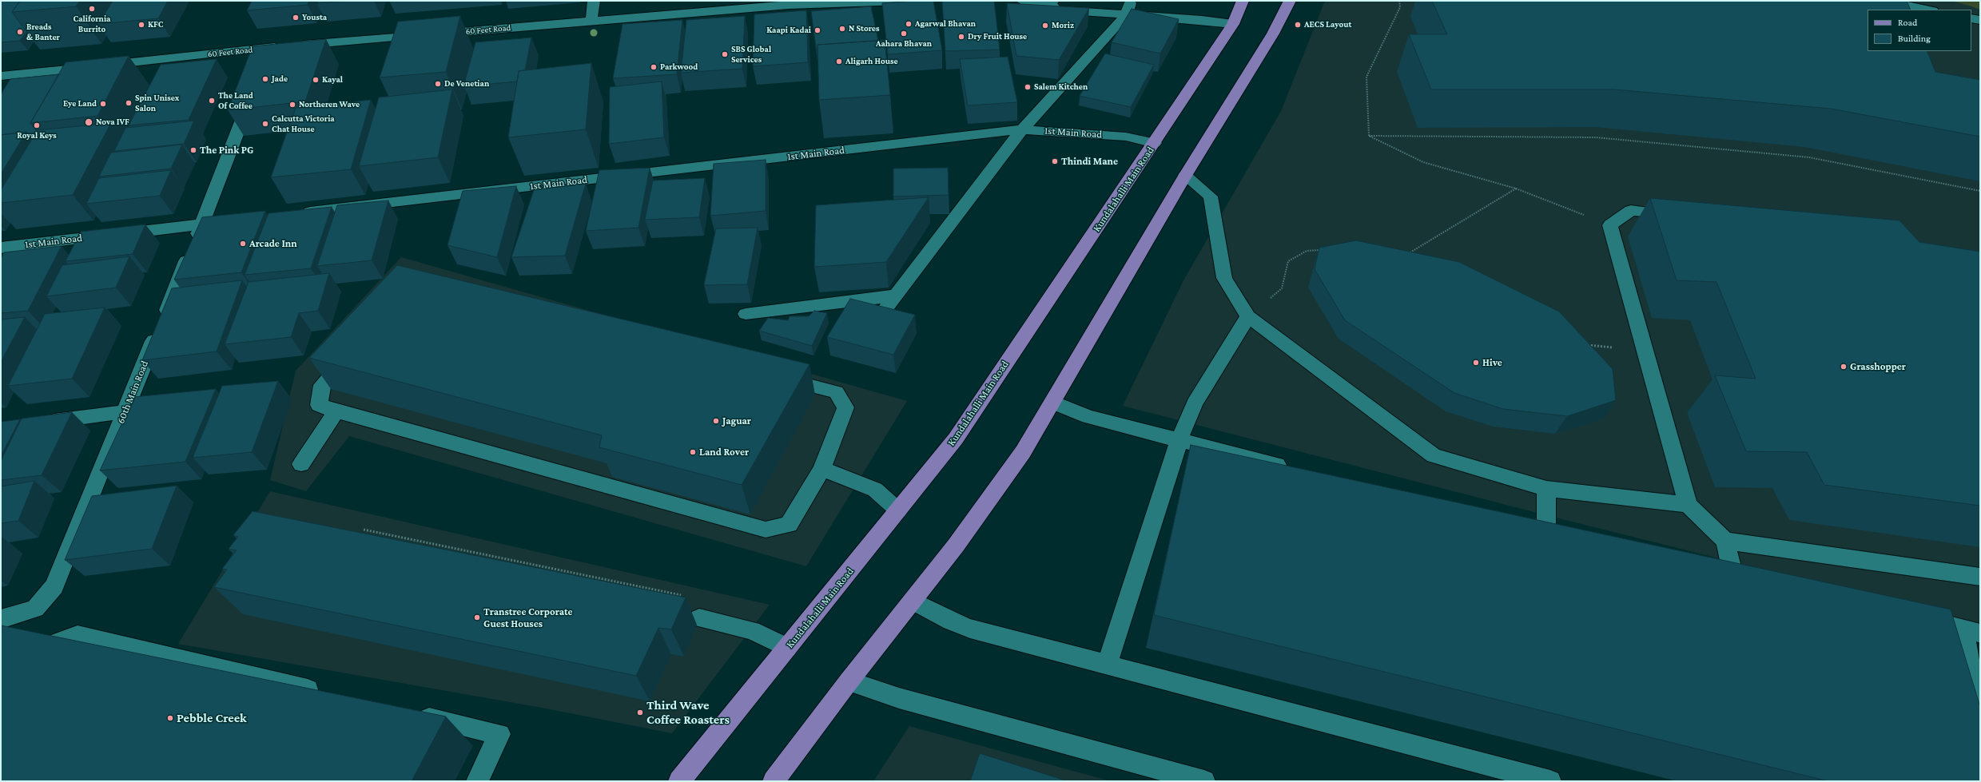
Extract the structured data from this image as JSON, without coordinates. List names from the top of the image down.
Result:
{
  "streets": {
    "main road": ["Kundalahalli Main Road"],
    "street": ["60 Feet Road", "1st Main Road", "60th Main Road"]
  },
  "crossings": [
    ["1st Main Road", "Kundalahalli Main Road"],
    ["1st Main Road", "60th Main Road"]
  ],
  "places": [
    "California Burrito",
    "Yousta",
    "Agarwal Bhavan",
    "KFC",
    "AECS Layout",
    "Moriz",
    "N Stores",
    "Kaapi Kadai",
    "Breads & Banter",
    "Aahara Bhavan",
    "Dry Fruit House",
    "SBS Global Services",
    "Aligarh House",
    "Parkwood",
    "Jade",
    "Kayal",
    "De Venetian",
    "Salem Kitchen",
    "The Land Of Coffee",
    "Spin Unisex Salon",
    "Eye Land",
    "Northeren Wave",
    "Nova IVF",
    "Calcutta Victoria Chat House",
    "Royal Keys",
    "The Pink PG",
    "Thindi Mane",
    "Arcade Inn",
    "Hive",
    "Grasshopper",
    "Jaguar",
    "Land Rover",
    "Transtree Corporate Guest Houses",
    "Third Wave Coffee Roasters",
    "Pebble Creek"
  ],
  "legend": ["Road", "Building"]
}
